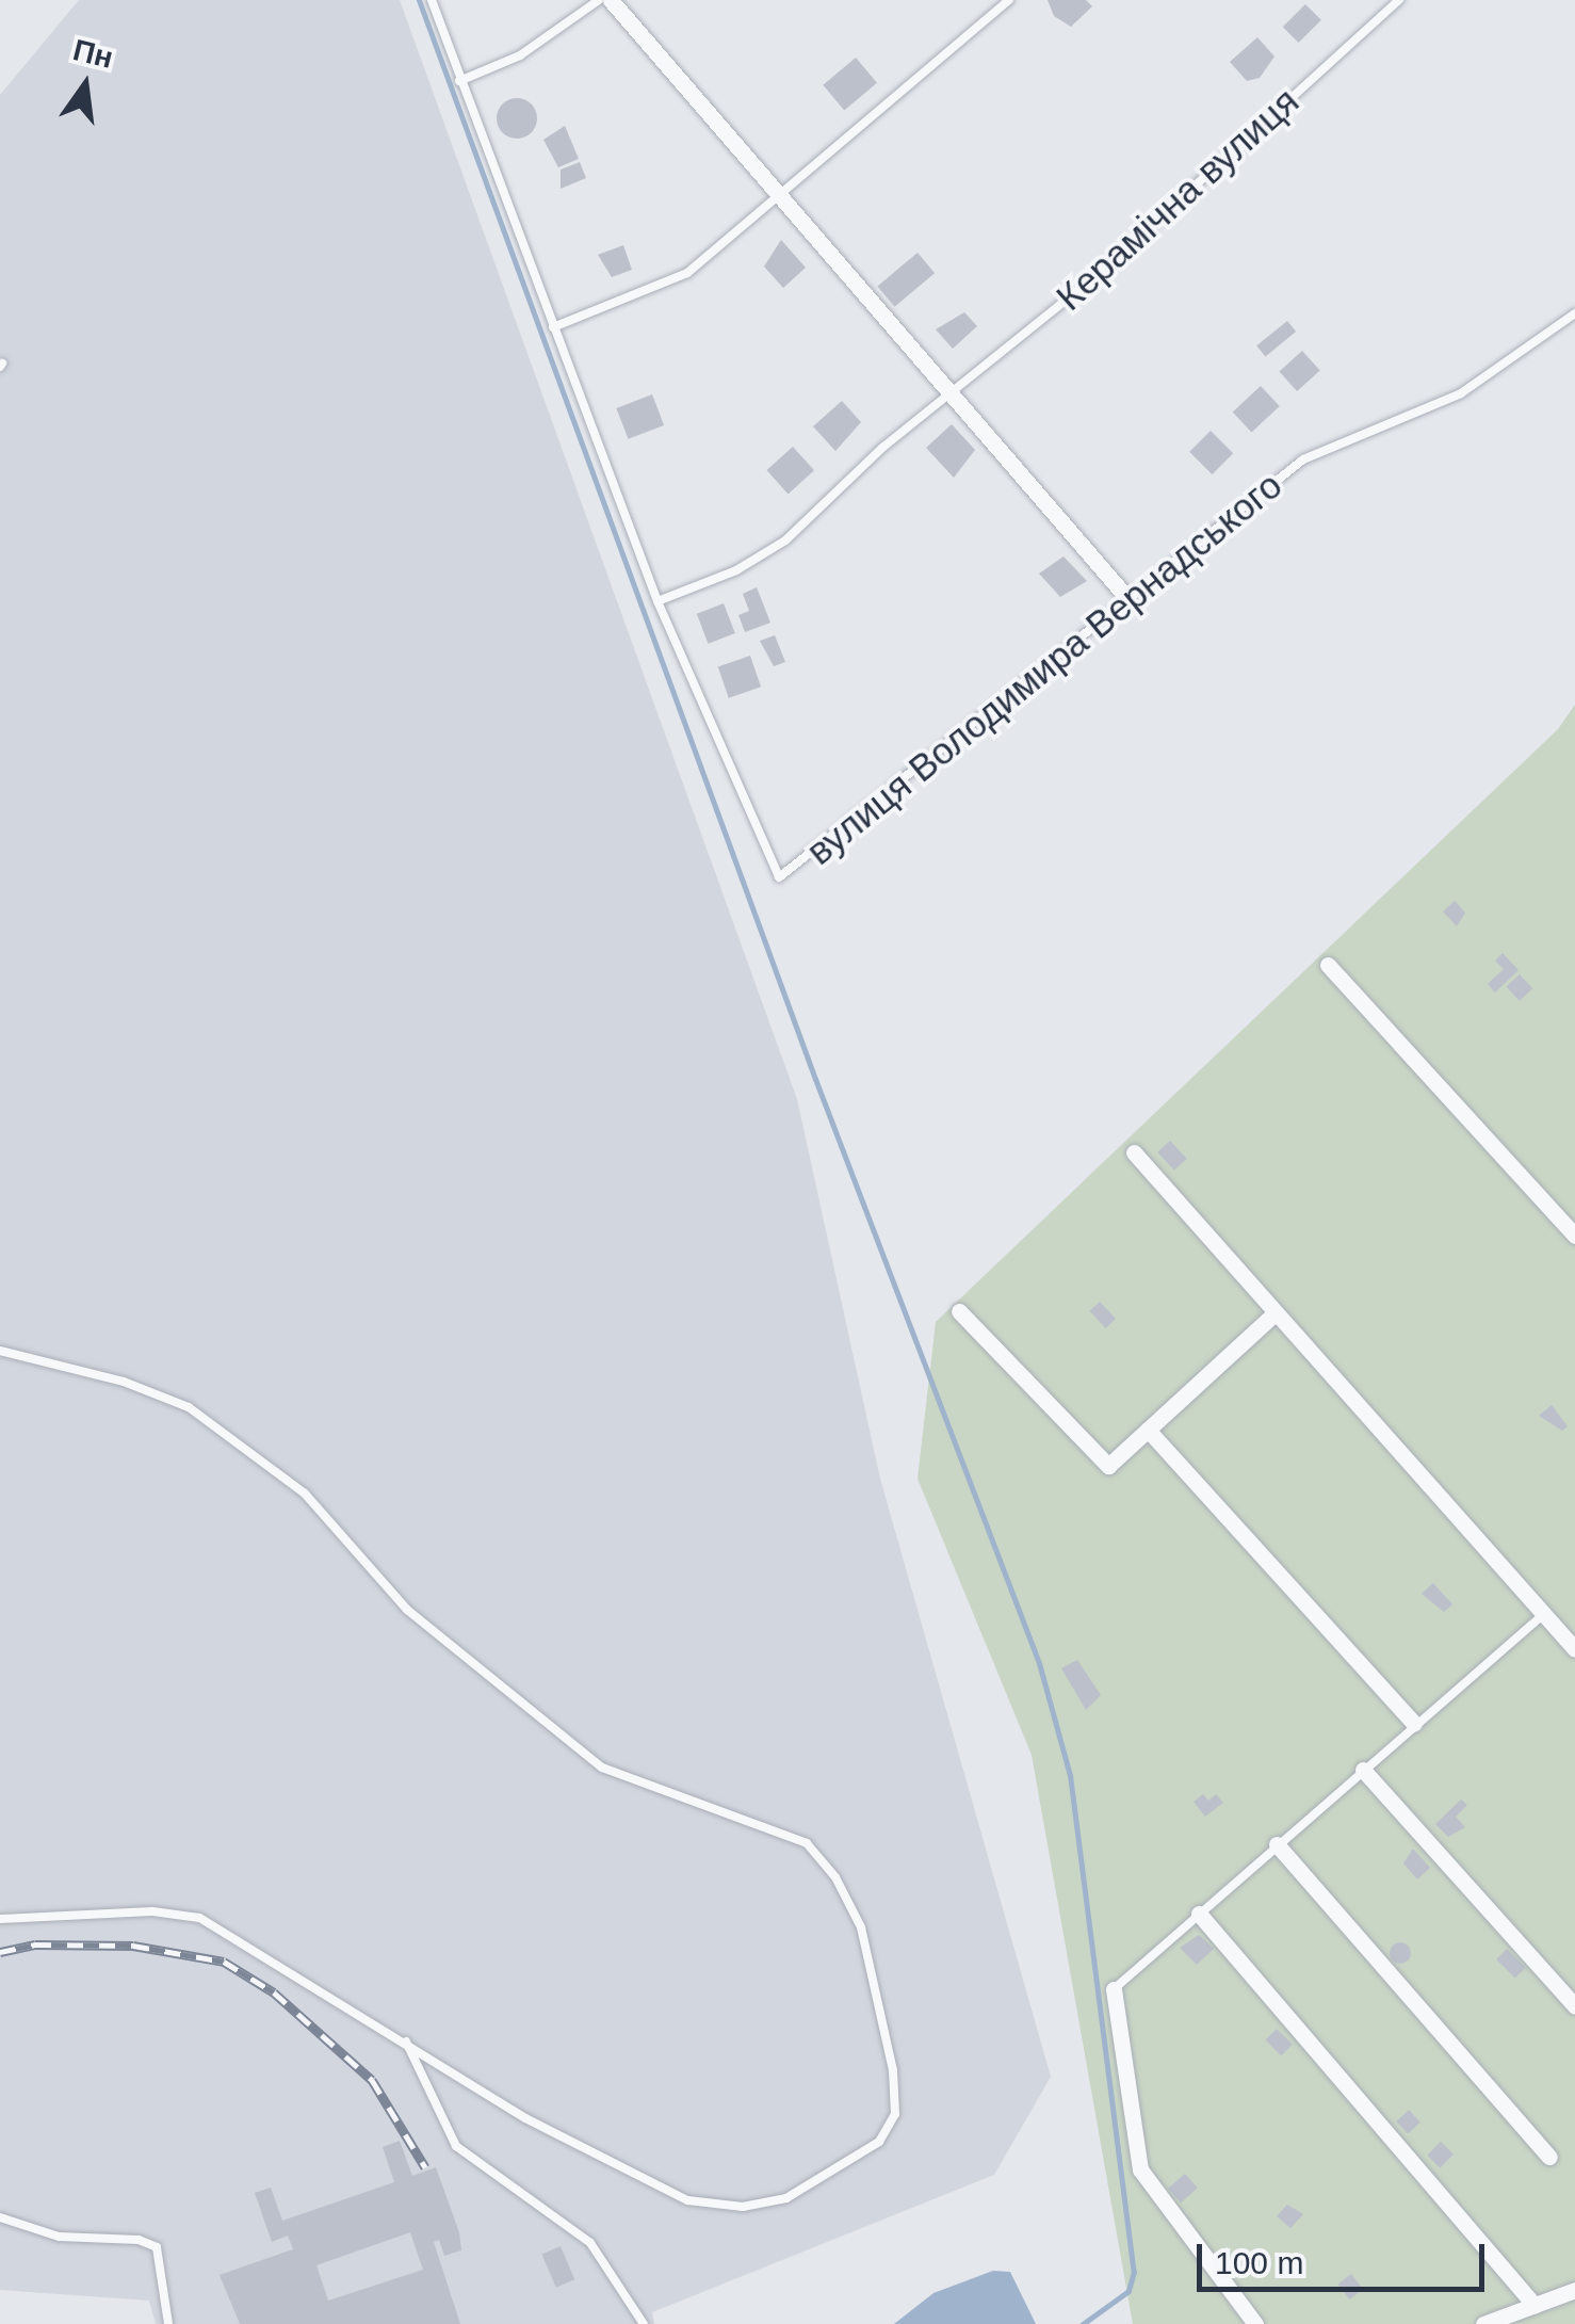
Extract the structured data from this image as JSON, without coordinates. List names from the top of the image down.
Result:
{
  "streets": {
    "lane": ["Керамічна вулиця", "вулиця Володимира Вернадського"]
  },
  "crossings": [
    ["Керамічна вулиця", "вулиця Володимира Вернадського"]
  ],
  "scale_bar": "100 m",
  "north": "top"
}
